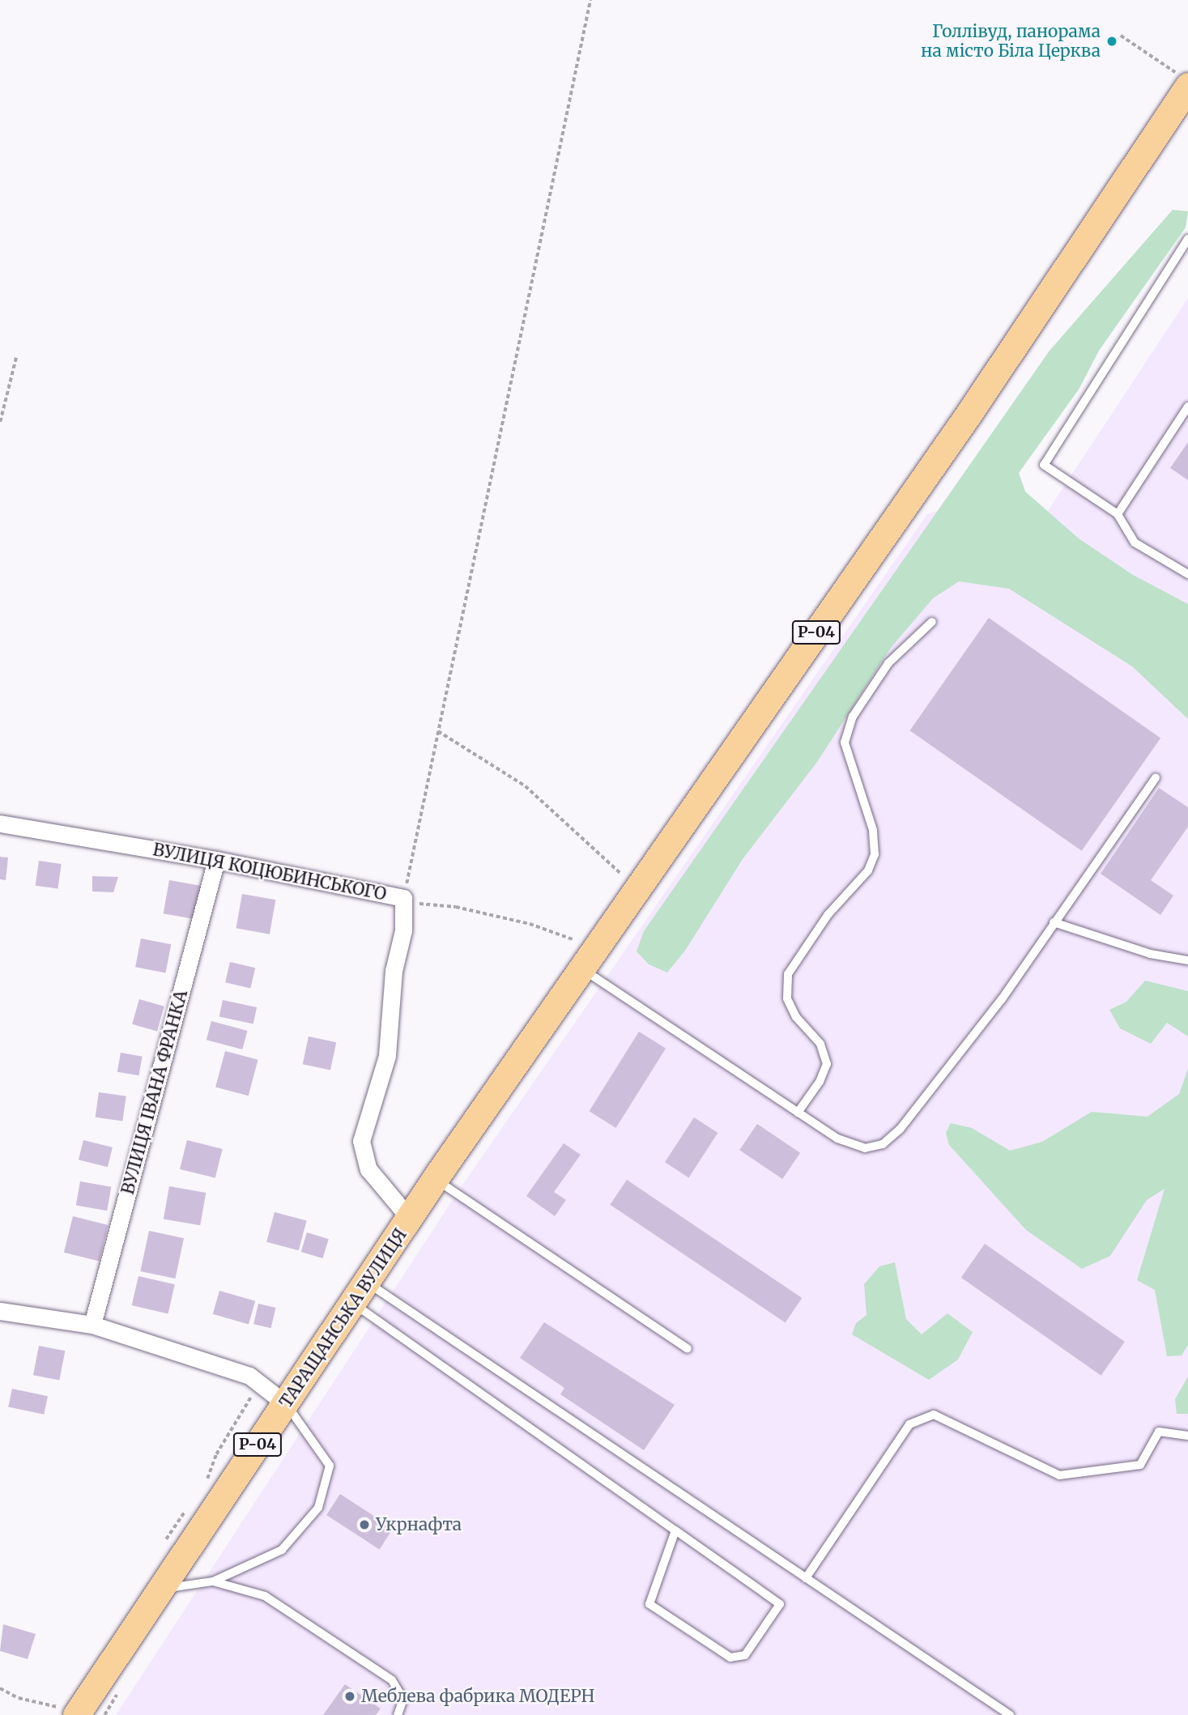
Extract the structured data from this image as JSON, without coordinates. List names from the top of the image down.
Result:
{
  "streets": {
    "main road": ["Р-04", "ТАРАЩАНСЬКА ВУЛИЦЯ"],
    "street": ["ВУЛИЦЯ КОЦЮБИНСЬКОГО", "ВУЛИЦЯ ІВАНА ФРАНКА"]
  },
  "crossings": [
    ["Р-04", "ТАРАЩАНСЬКА ВУЛИЦЯ"],
    ["ВУЛИЦЯ КОЦЮБИНСЬКОГО", "ВУЛИЦЯ ІВАНА ФРАНКА"],
    ["ВУЛИЦЯ КОЦЮБИНСЬКОГО", "ТАРАЩАНСЬКА ВУЛИЦЯ"]
  ],
  "places": ["Голлівуд, панорама на місто Біла Церква", "Укрнафта", "Меблева фабрика МОДЕРН"]
}
